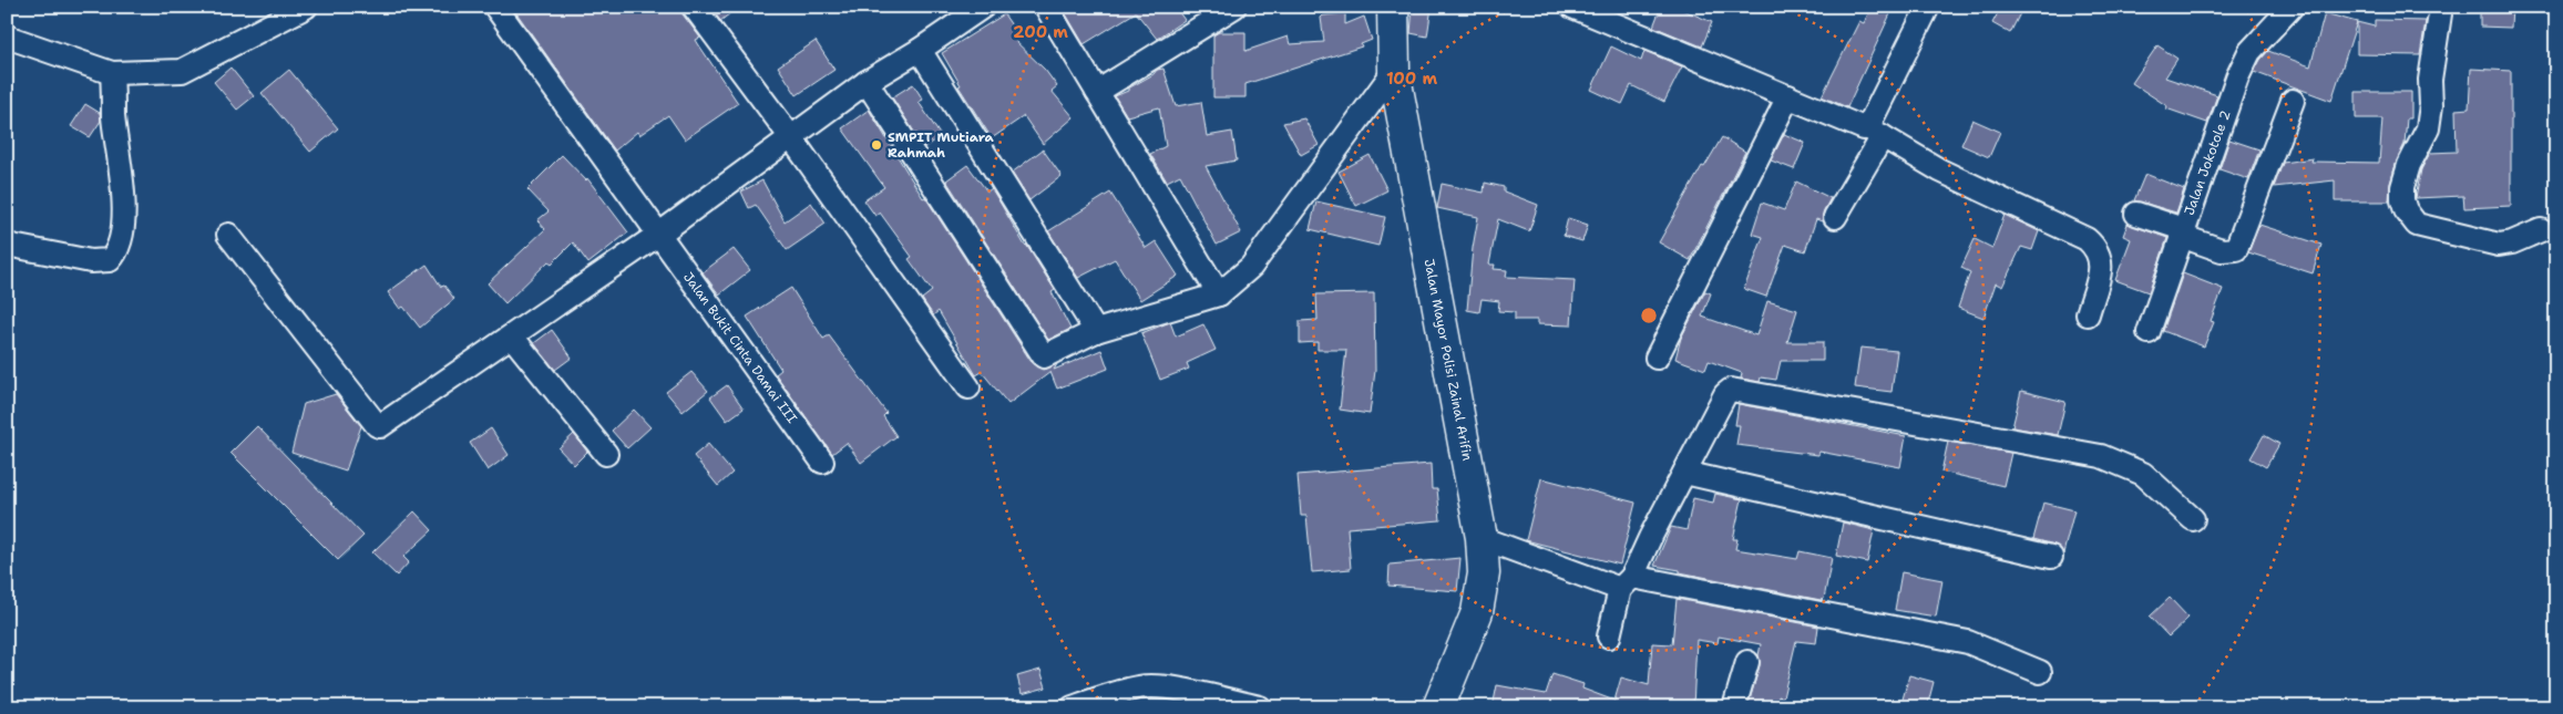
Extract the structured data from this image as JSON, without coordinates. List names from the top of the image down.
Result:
{
  "streets": {
    "main road": ["Jalan Mayor Polisi Zainal Arifin"],
    "street": ["Jalan Jokotole 2", "Jalan Bukit Cinta Damai III"]
  },
  "places": ["SMPIT Mutiara Rahmah"],
  "rings": ["200 m", "100 m"]
}
